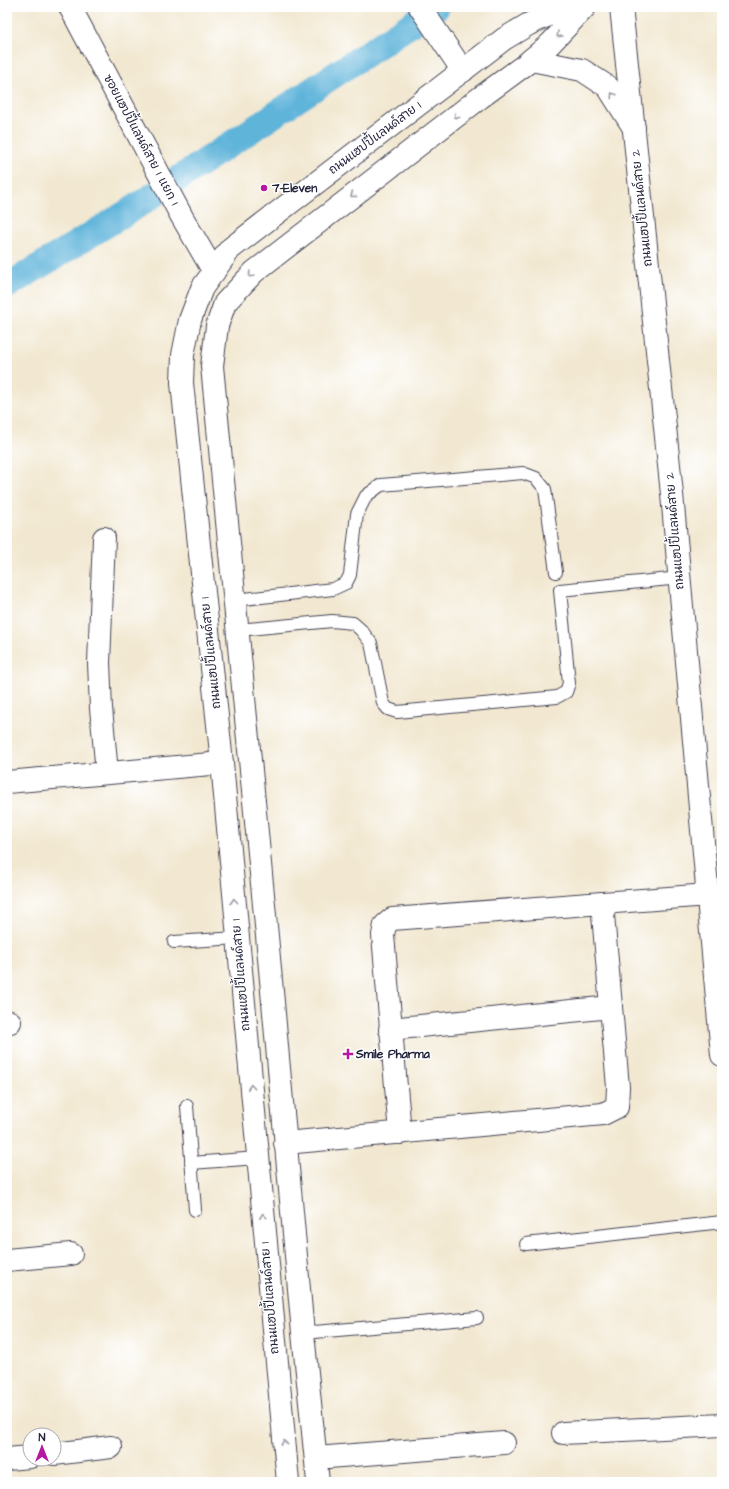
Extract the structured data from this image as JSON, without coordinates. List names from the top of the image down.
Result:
{
  "streets": {
    "street": ["ถนนแฮปปี้แลนด์สาย 1", "ซอยแฮปปี้แลนด์สาย 1 แยก 1", "ถนนแฮปปี้แลนด์สาย 2"]
  },
  "crossings": [
    ["ถนนแฮปปี้แลนด์สาย 1", "ซอยแฮปปี้แลนด์สาย 1 แยก 1"]
  ],
  "places": {
    "other": ["7-Eleven"],
    "health": ["Smile Pharma"]
  },
  "north": "top"
}
